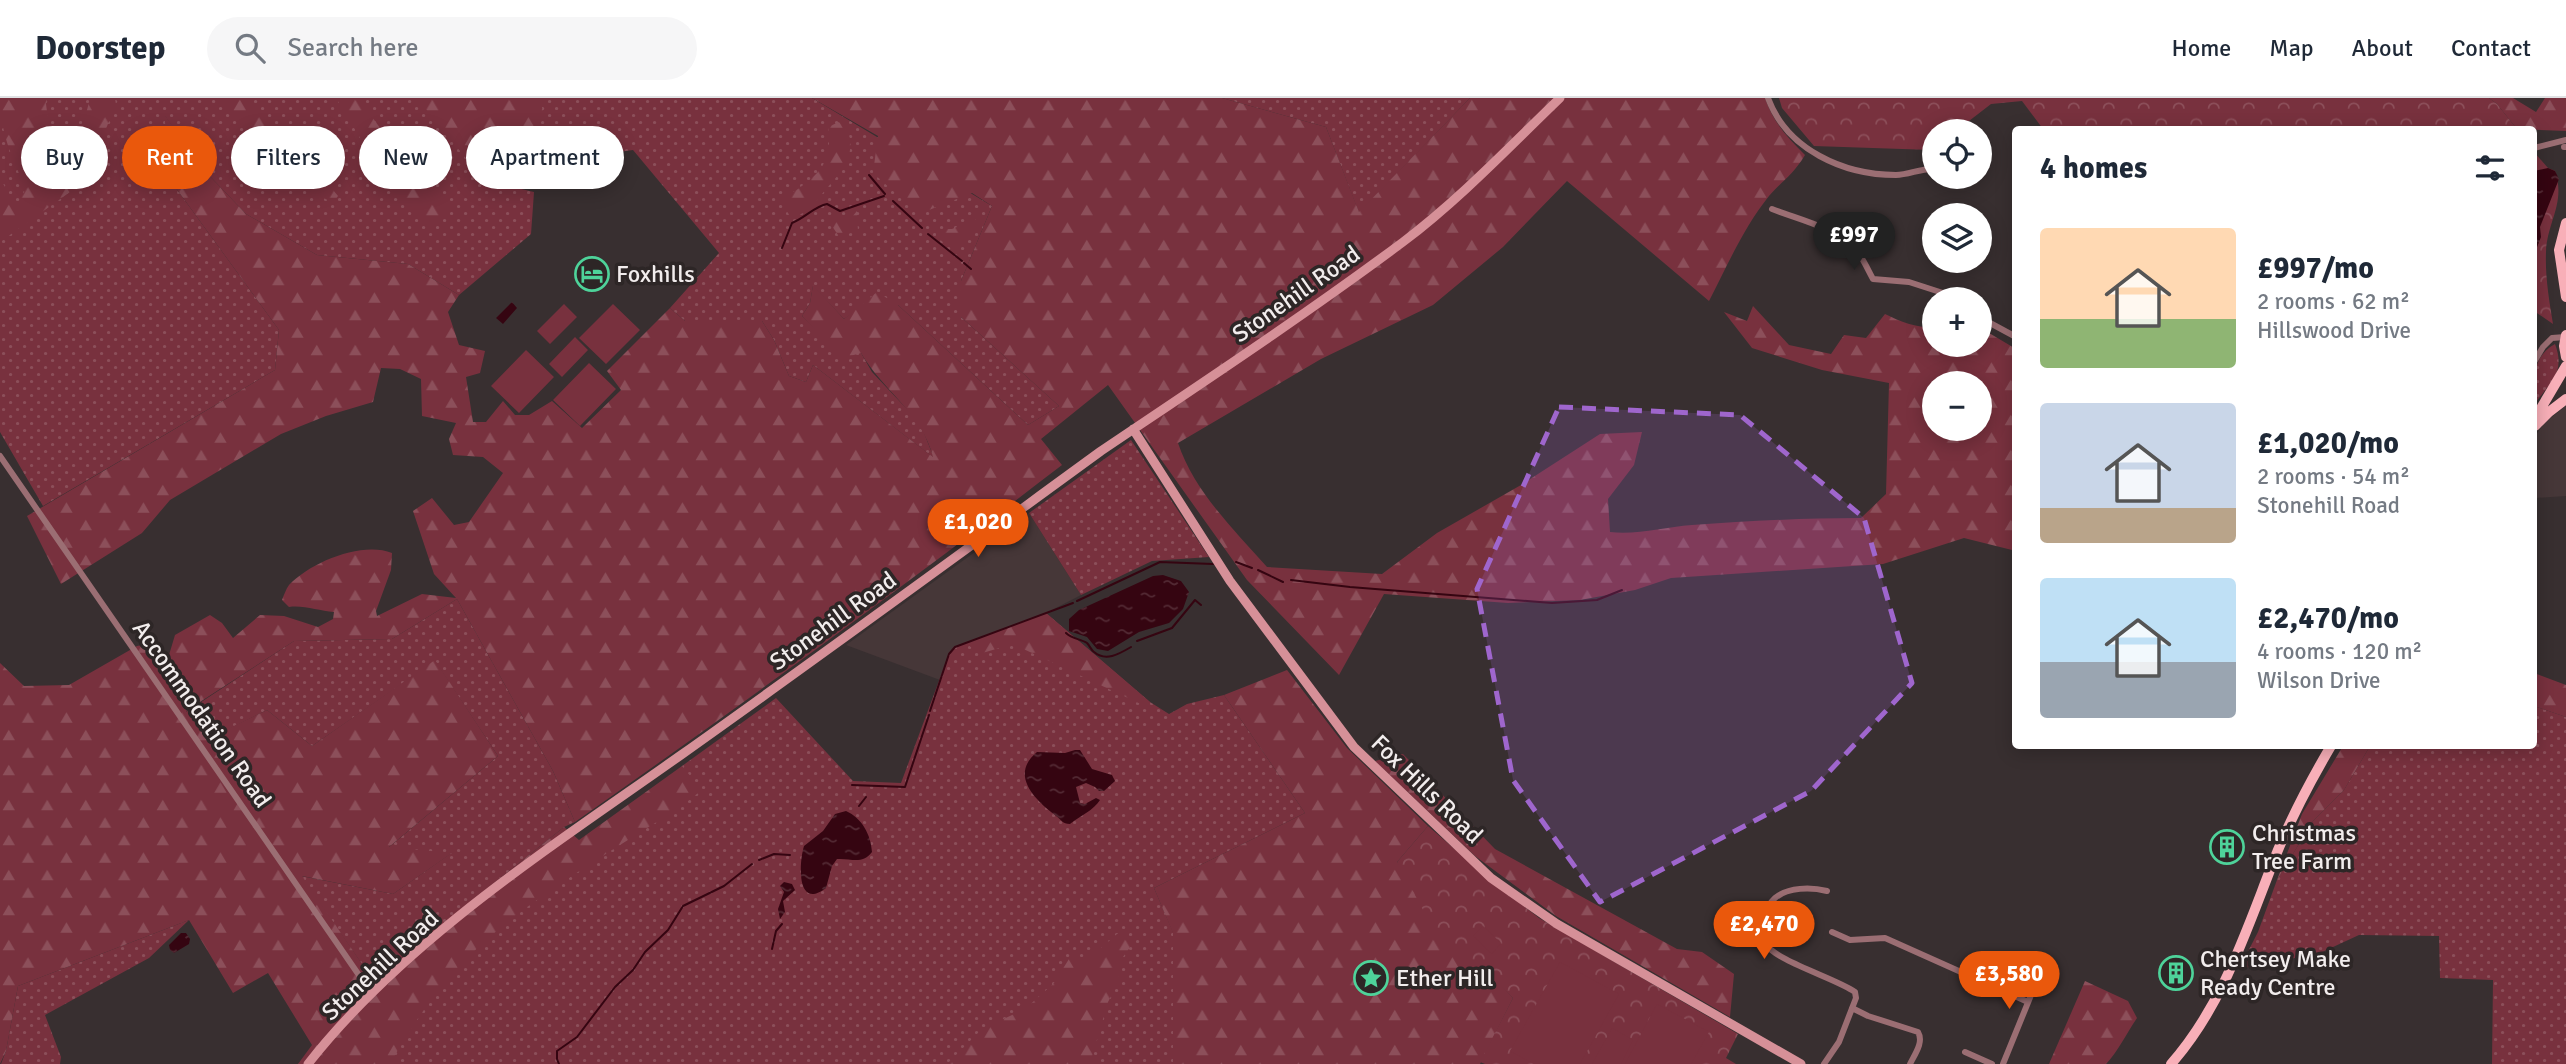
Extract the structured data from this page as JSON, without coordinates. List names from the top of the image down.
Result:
{
  "streets": {
    "street": ["Stonehill Road", "Accommodation Road", "Fox Hills Road"]
  },
  "crossings": [
    ["Stonehill Road", "Accommodation Road"],
    ["Stonehill Road", "Fox Hills Road"]
  ],
  "places": {
    "hotel": ["Foxhills"],
    "building": ["Christmas Tree Farm", "Chertsey Make Ready Centre"],
    "place": ["Ether Hill"]
  },
  "page": {
    "header": "Doorstep",
    "search": "Search here",
    "nav": [
      "Home",
      "Map",
      "About",
      "Contact"
    ],
    "map_buttons": ["+", "−"],
    "chip": [
      "Buy",
      "Rent",
      "Filters",
      "New",
      "Apartment"
    ],
    "heading": "4 homes",
    "list": [
      {
        "name": "£997/mo",
        "note": "2 rooms · 62 m² · Hillswood Drive"
      },
      {
        "name": "£1,020/mo",
        "note": "2 rooms · 54 m² · Stonehill Road"
      },
      {
        "name": "£2,470/mo",
        "note": "4 rooms · 120 m² · Wilson Drive"
      }
    ],
    "price": [
      "£997",
      "£1,020",
      "£2,470",
      "£3,580"
    ]
  }
}
